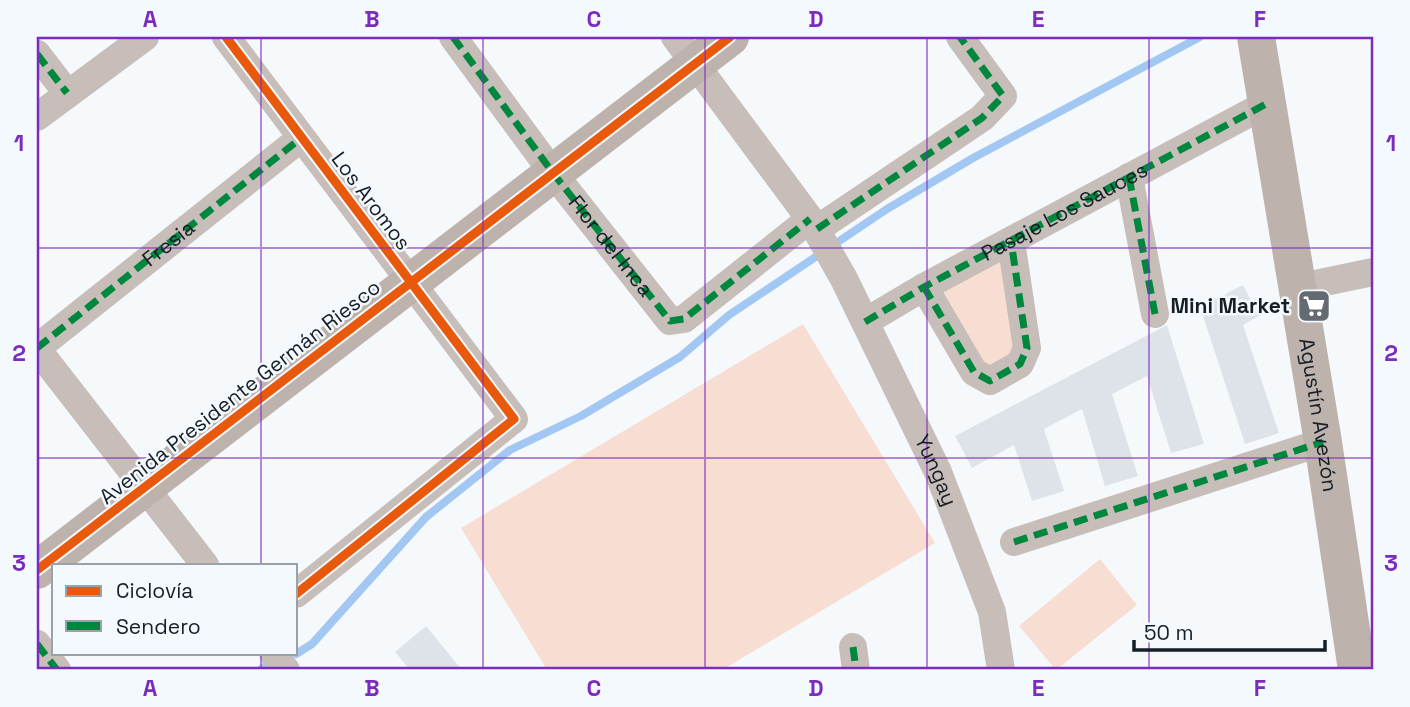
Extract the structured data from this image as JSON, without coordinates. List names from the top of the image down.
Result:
{
  "streets": {
    "street": [
      "Los Aromos",
      "Pasaje Los Sauces",
      "Fresia",
      "Flor del Inca",
      "Avenida Presidente Germán Riesco",
      "Agustín Avezón",
      "Yungay"
    ]
  },
  "crossings": [
    ["Los Aromos", "Fresia"],
    ["Los Aromos", "Avenida Presidente Germán Riesco"],
    ["Pasaje Los Sauces", "Agustín Avezón"],
    ["Pasaje Los Sauces", "Yungay"],
    ["Flor del Inca", "Avenida Presidente Germán Riesco"],
    ["Flor del Inca", "Yungay"]
  ],
  "places": {
    "supermarket": ["Mini Market"]
  },
  "legend": ["Ciclovía", "Sendero"],
  "scale_bar": "50 m",
  "grid": {
    "columns": [
      "A",
      "B",
      "C",
      "D",
      "E",
      "F"
    ],
    "rows": ["1", "2", "3"]
  }
}
